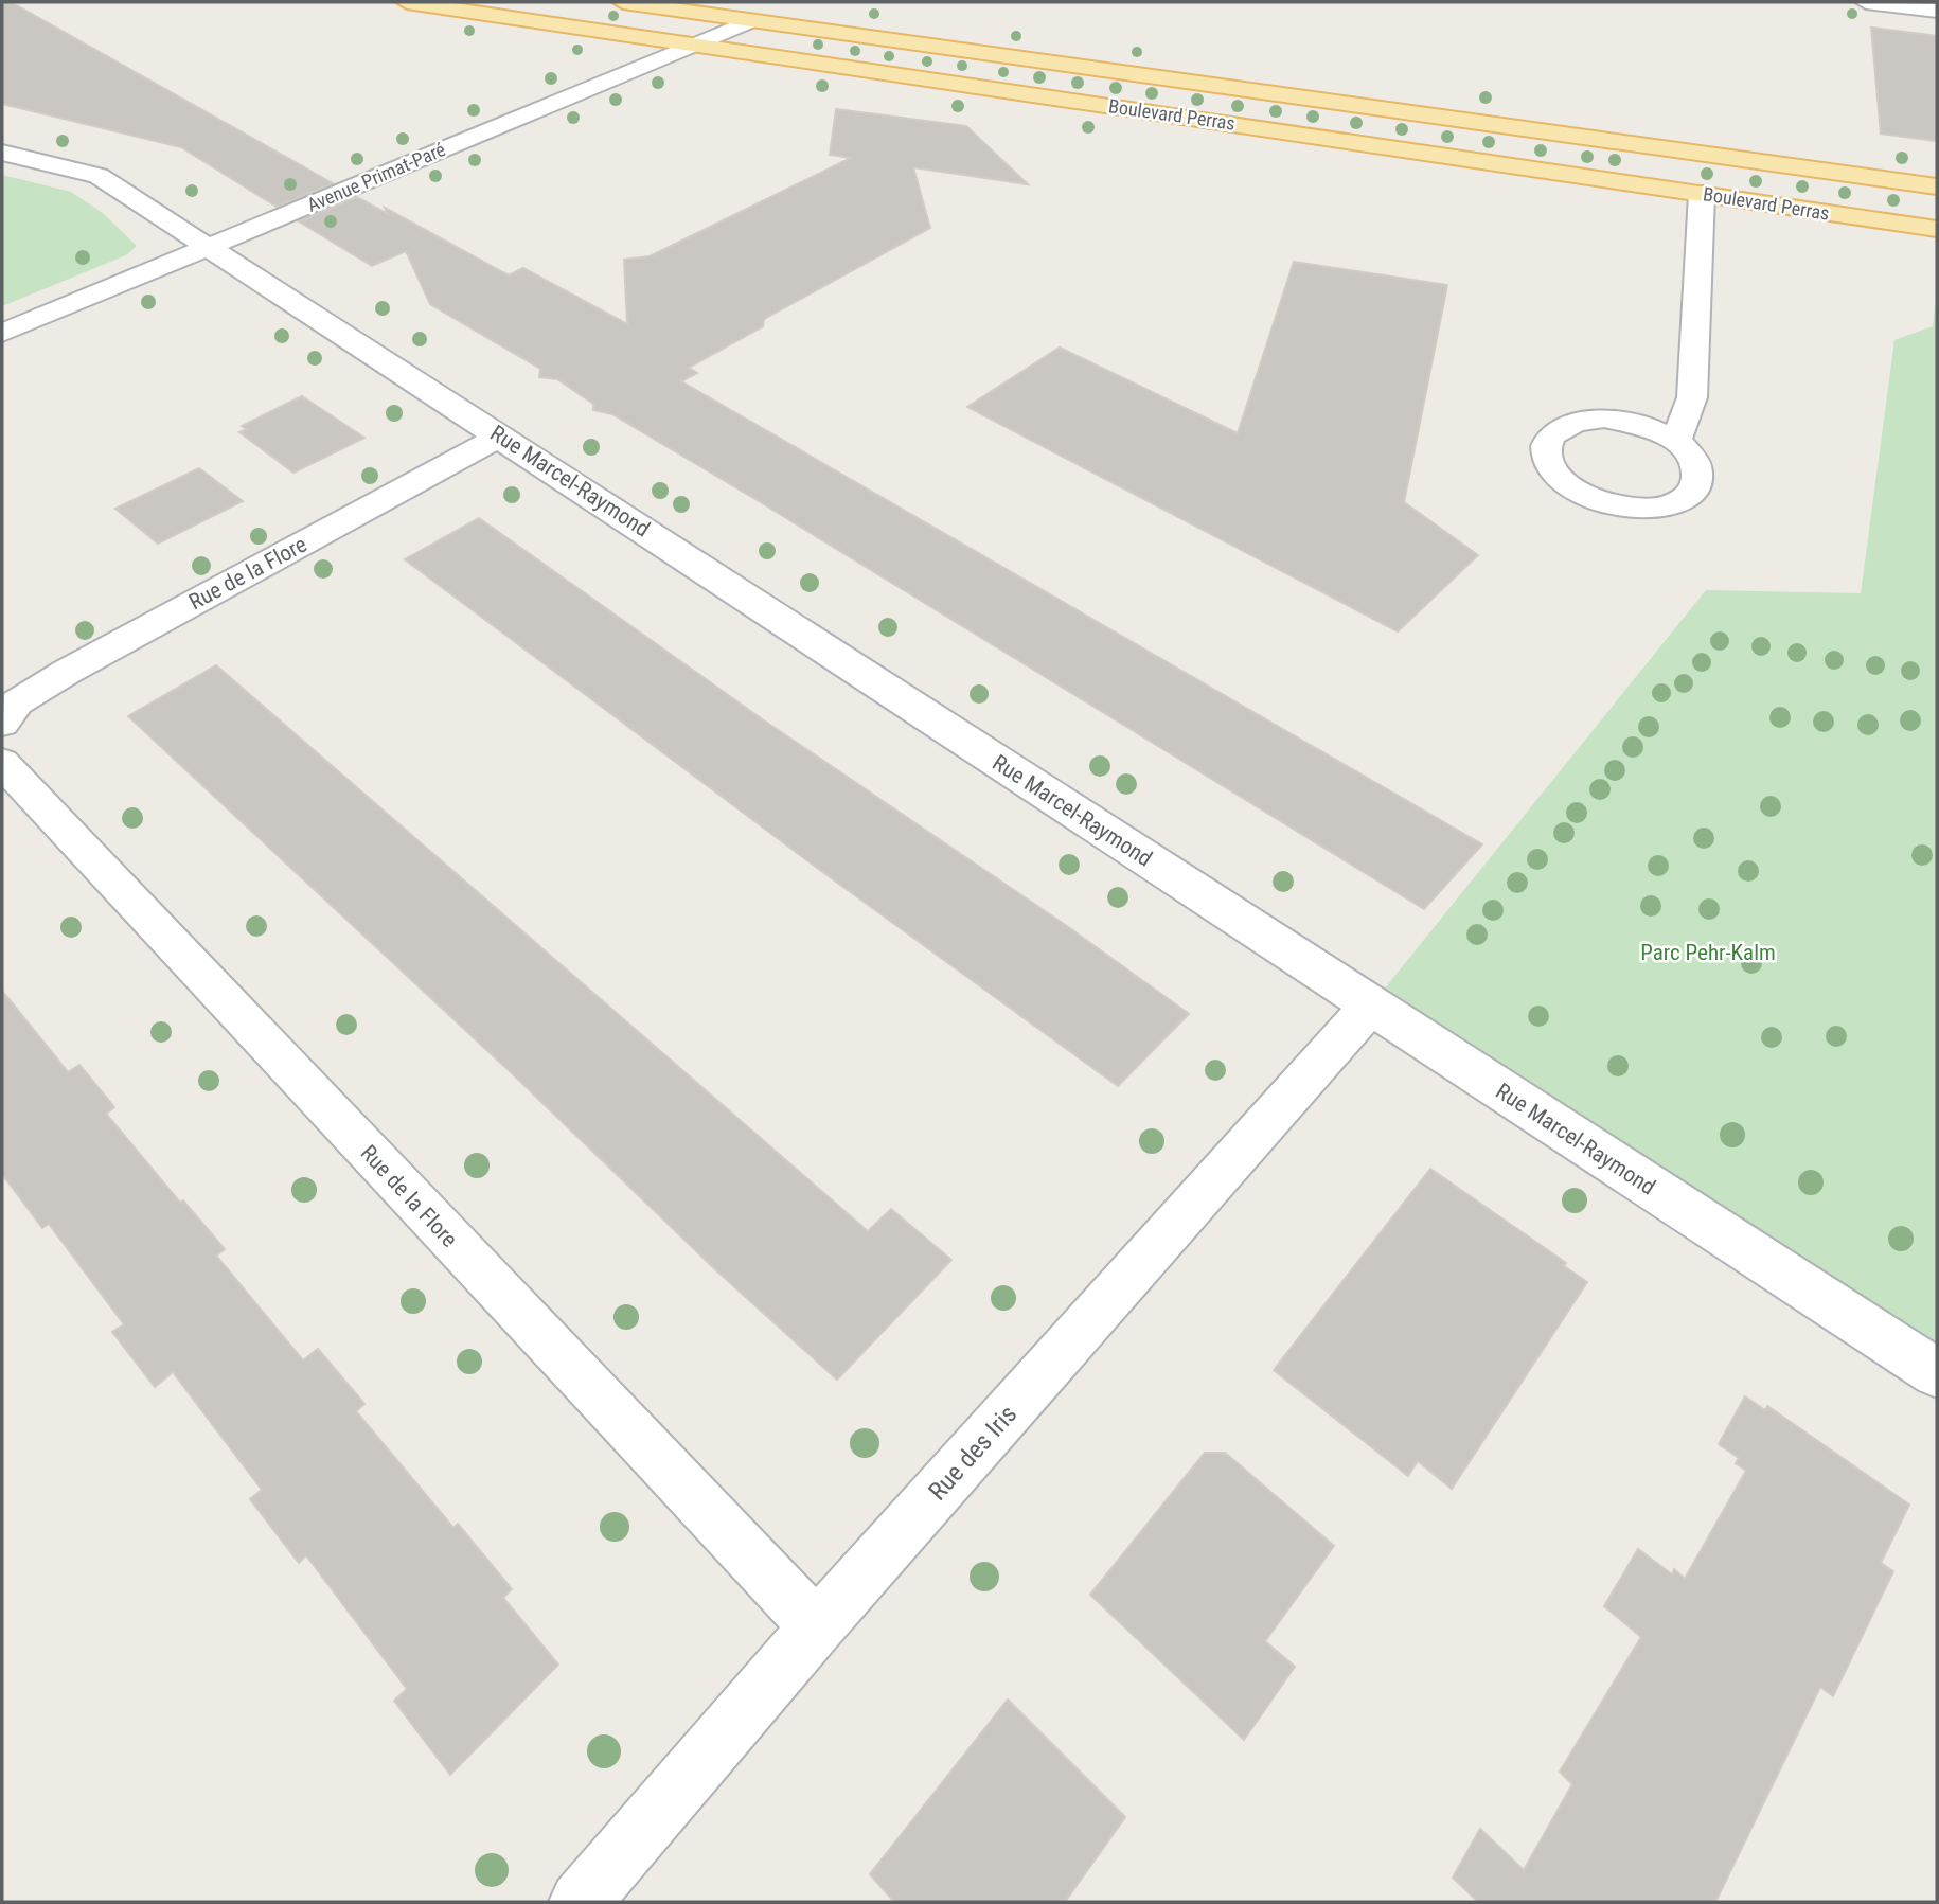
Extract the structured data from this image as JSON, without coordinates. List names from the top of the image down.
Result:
{
  "streets": {
    "main road": ["Boulevard Perras"],
    "street": [
      "Avenue Primat-Paré",
      "Rue Marcel-Raymond",
      "Rue de la Flore",
      "Rue des Iris"
    ]
  },
  "crossings": [
    ["Boulevard Perras", "Avenue Primat-Paré"],
    ["Avenue Primat-Paré", "Rue Marcel-Raymond"],
    ["Rue Marcel-Raymond", "Rue de la Flore"],
    ["Rue Marcel-Raymond", "Rue des Iris"],
    ["Rue de la Flore", "Rue des Iris"]
  ],
  "parks": ["Parc Pehr-Kalm"]
}
